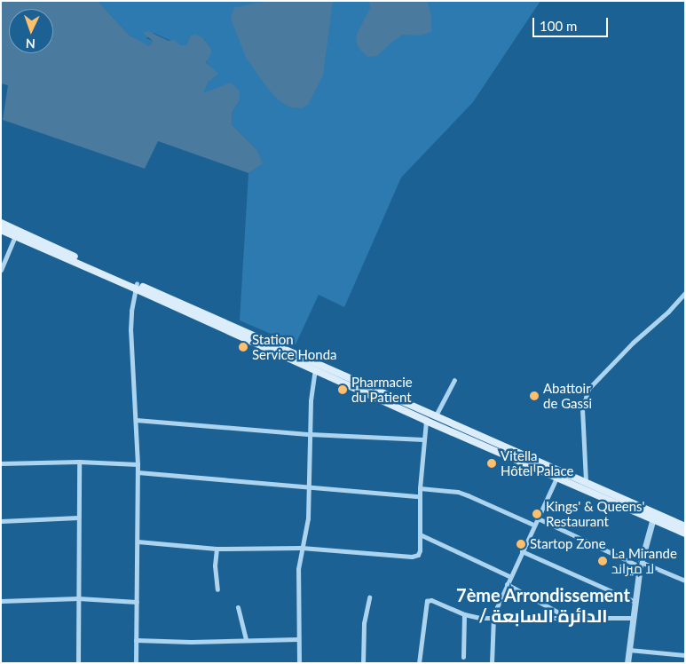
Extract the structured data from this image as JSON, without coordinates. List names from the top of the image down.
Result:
{
  "districts": ["7ème Arrondissement / الدائرة السابعة"],
  "places": [
    "Station Service Honda",
    "Pharmacie du Patient",
    "Abattoir de Gassi",
    "Vitella Hôtel Palace",
    "Kings' & Queens' Restaurant",
    "Startop Zone",
    "La Mirande لا ميراند"
  ],
  "scale_bar": "100 m",
  "north": "bottom"
}
